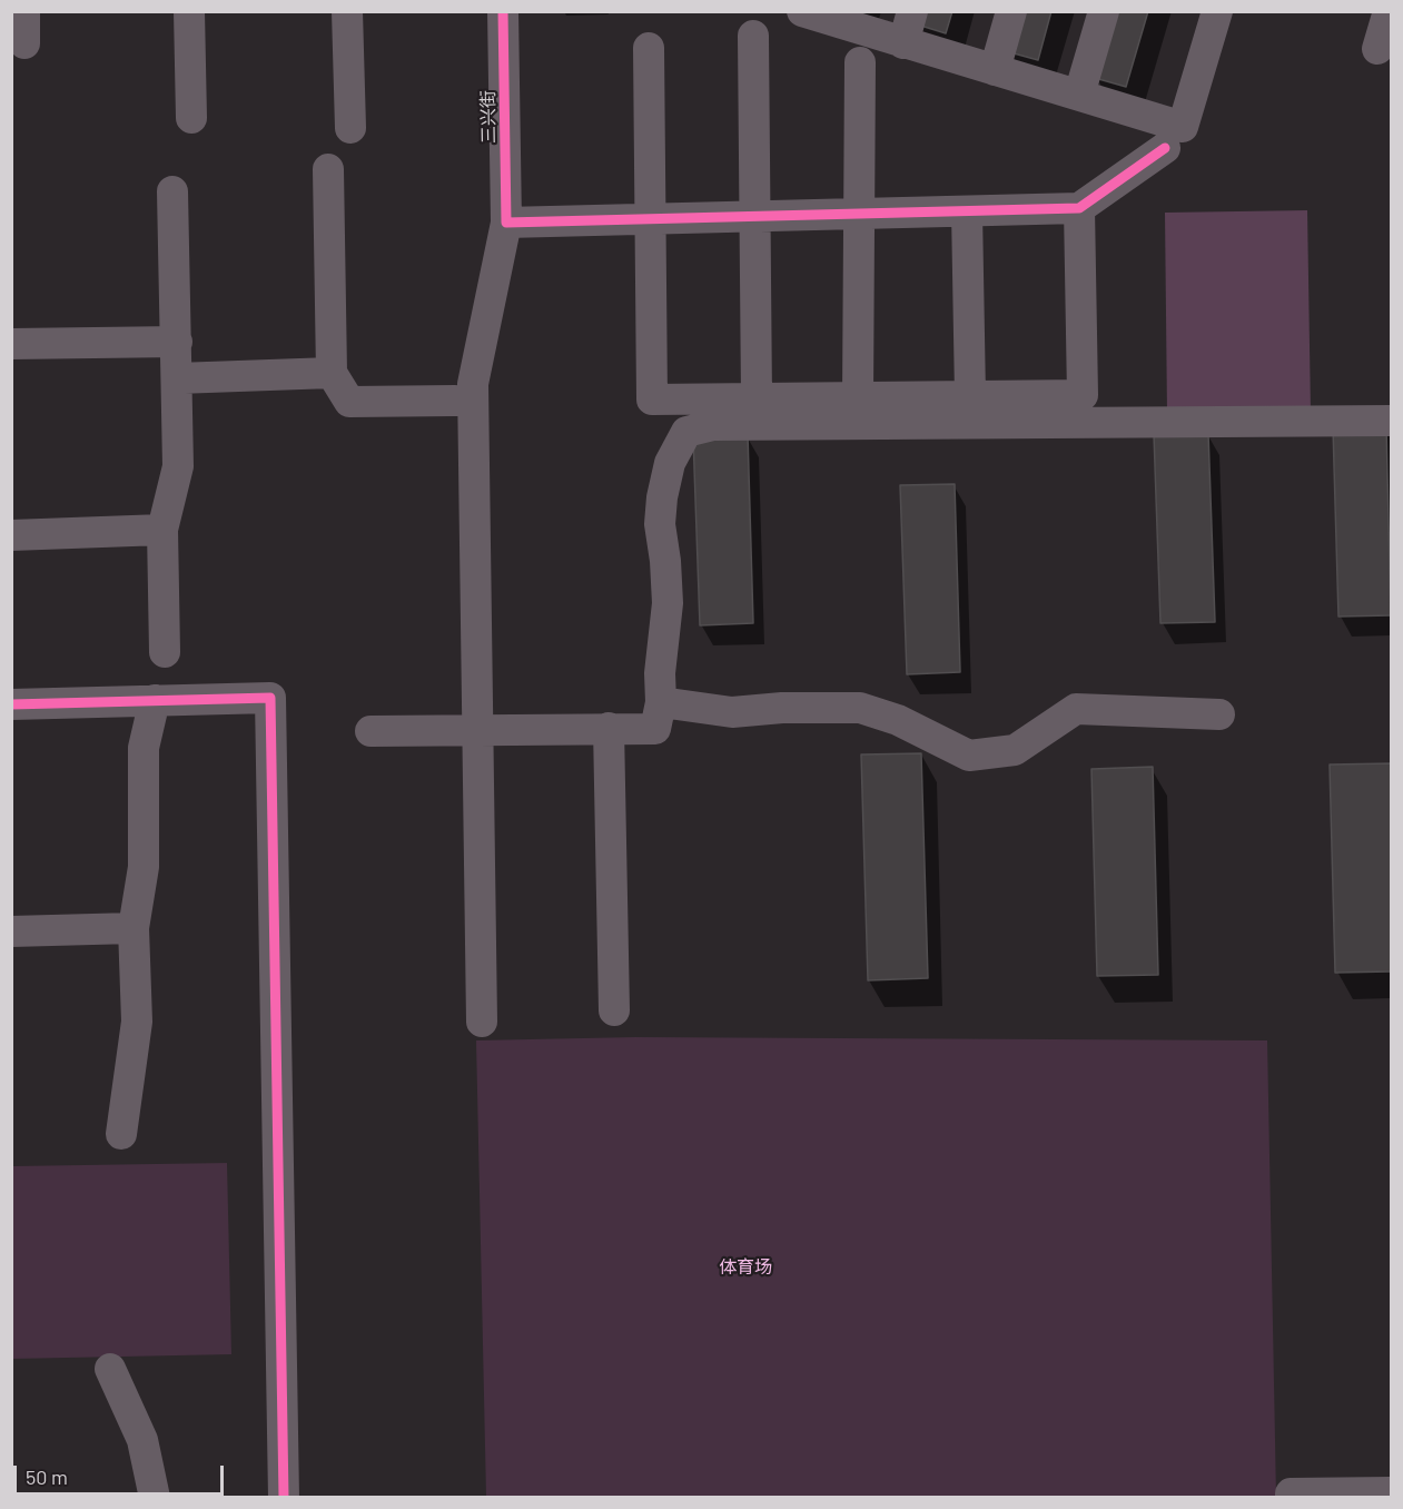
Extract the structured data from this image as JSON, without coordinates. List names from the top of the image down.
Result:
{
  "streets": {
    "street": ["三兴街"]
  },
  "parks": ["体育场"],
  "scale_bar": "50 m"
}
